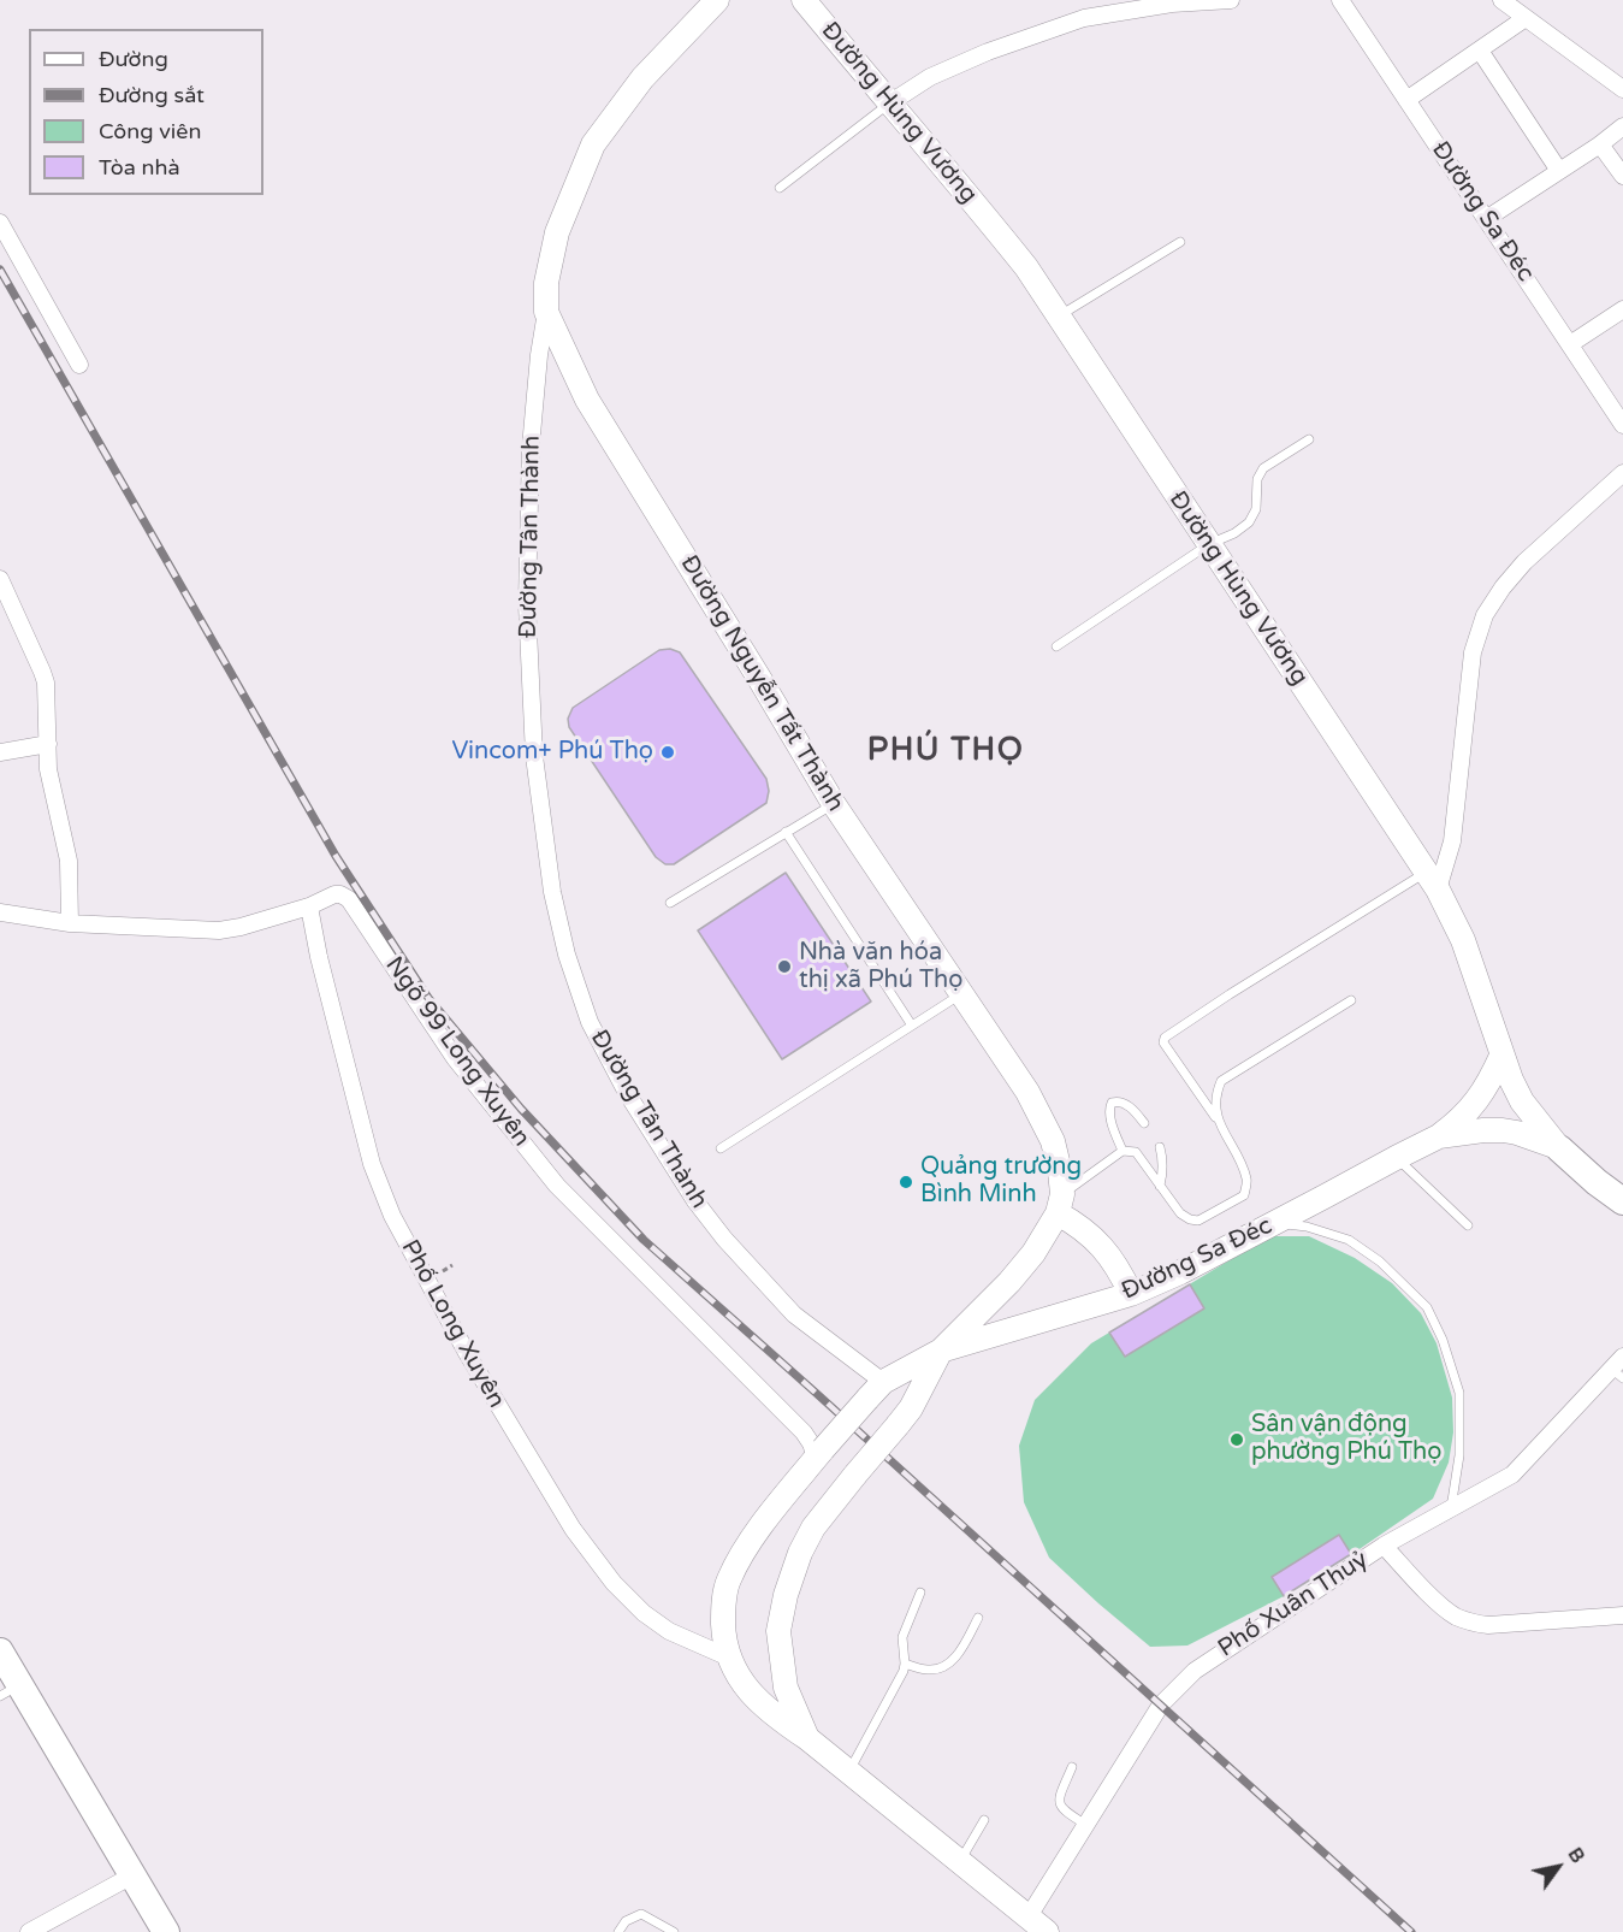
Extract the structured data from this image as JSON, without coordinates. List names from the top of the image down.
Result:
{
  "streets": {
    "main road": ["Đường Hùng Vương", "Đường Sa Đéc", "Đường Nguyễn Tất Thành"],
    "street": [
      "Đường Tân Thành",
      "Ngõ 99 Long Xuyên",
      "Phố Long Xuyên",
      "Phố Xuân Thuỷ"
    ]
  },
  "crossings": [
    ["Đường Hùng Vương", "Đường Sa Đéc"],
    ["Đường Tân Thành", "Đường Nguyễn Tất Thành"],
    ["Ngõ 99 Long Xuyên", "Phố Long Xuyên"]
  ],
  "districts": ["PHÚ THỌ"],
  "places": [
    "Vincom+ Phú Thọ",
    "Nhà văn hóa thị xã Phú Thọ",
    "Quảng trường Bình Minh",
    "Sân vận động phường Phú Thọ"
  ],
  "legend": [
    "Đường",
    "Đường sắt",
    "Công viên",
    "Tòa nhà"
  ],
  "north": "top right"
}
